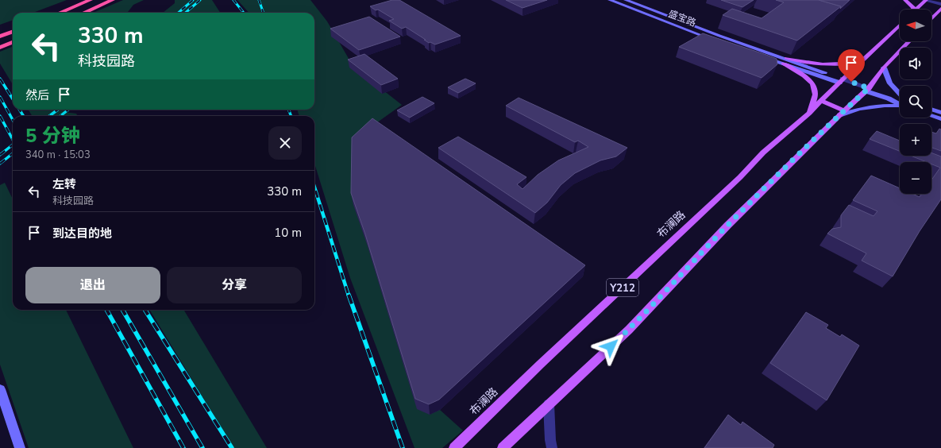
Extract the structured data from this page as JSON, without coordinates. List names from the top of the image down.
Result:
{
  "streets": {
    "main road": ["盛宝路", "布澜路", "Y212"]
  },
  "crossings": [
    ["盛宝路", "布澜路"]
  ],
  "north": "left",
  "page": {
    "map_buttons": ["+", "−"],
    "turn": ["330 m", "科技园路"],
    "then": "然后",
    "heading": ["5 分钟", "340 m · 15:03"],
    "list": [
      {
        "name": "左转",
        "note": "科技园路",
        "value": "330 m"
      },
      {
        "name": "到达目的地",
        "value": "10 m"
      }
    ],
    "buttons": ["退出", "分享"]
  }
}
